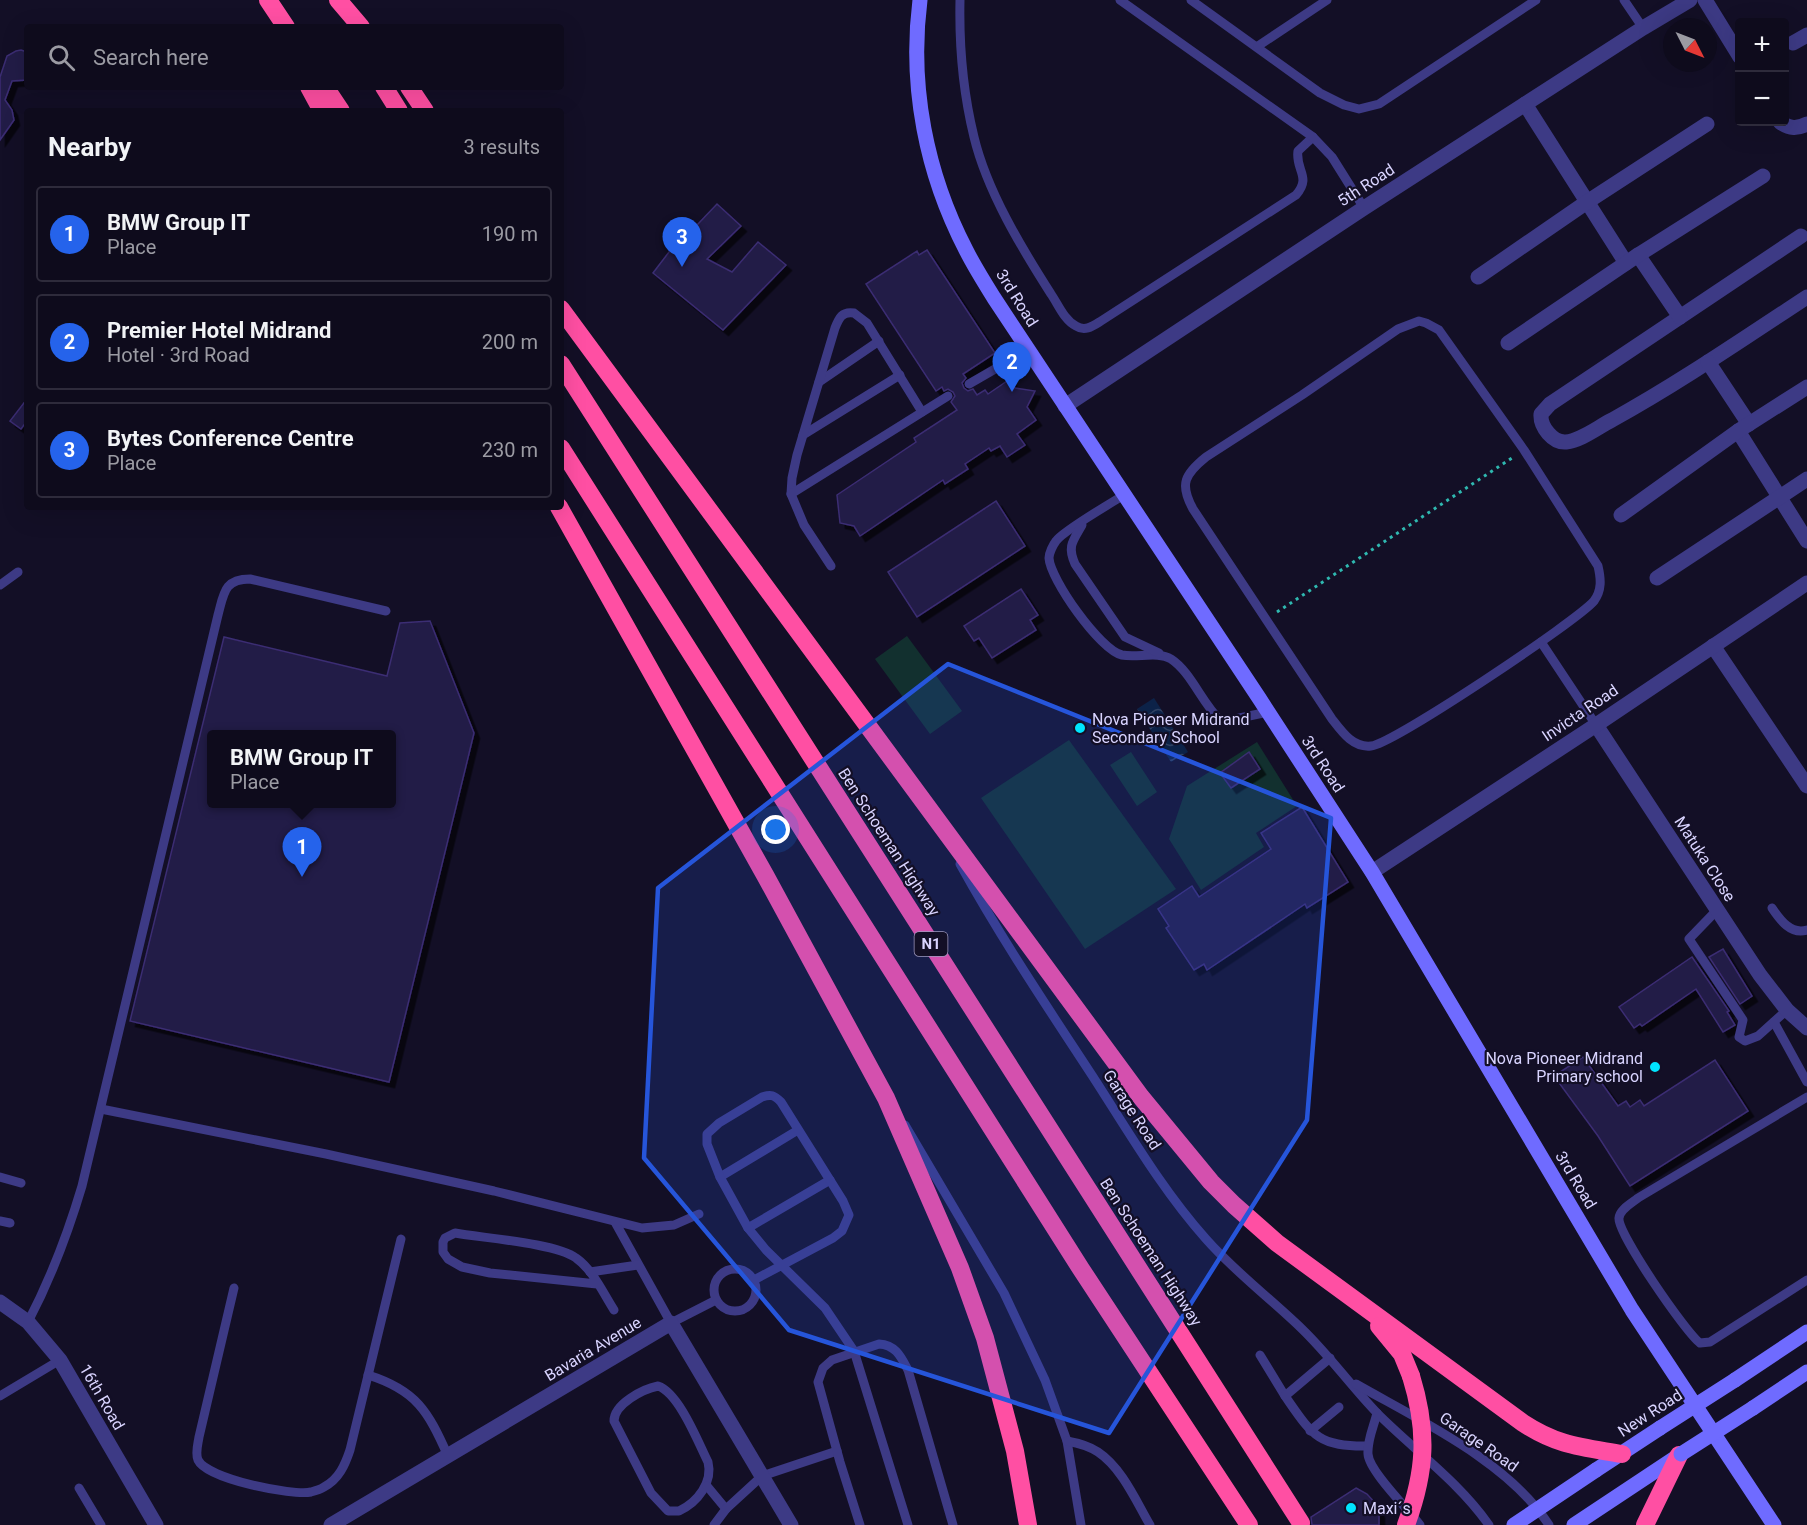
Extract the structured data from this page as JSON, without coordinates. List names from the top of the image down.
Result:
{
  "streets": {
    "highway": ["Ben Schoeman Highway", "N1"],
    "street": [
      "5th Road",
      "3rd Road",
      "Invicta Road",
      "Matuka Close",
      "Bavaria Avenue",
      "16th Road",
      "New Road"
    ],
    "lane": ["Garage Road"]
  },
  "crossings": [
    ["5th Road", "3rd Road"],
    ["3rd Road", "Invicta Road"],
    ["Invicta Road", "Matuka Close"]
  ],
  "places": ["Nova Pioneer Midrand Secondary School", "Nova Pioneer Midrand Primary school", "Maxi´s"],
  "north": "bottom right",
  "page": {
    "map_buttons": ["+", "−"],
    "search": "Search here",
    "heading": ["Nearby", "3 results"],
    "list": [
      {
        "mark": "1",
        "name": "BMW Group IT",
        "note": "Place",
        "value": "190 m"
      },
      {
        "mark": "2",
        "name": "Premier Hotel Midrand",
        "note": "Hotel · 3rd Road",
        "value": "200 m"
      },
      {
        "mark": "3",
        "name": "Bytes Conference Centre",
        "note": "Place",
        "value": "230 m"
      }
    ],
    "pins": ["3", "2", "1"],
    "popup": ["BMW Group IT", "Place"]
  }
}
